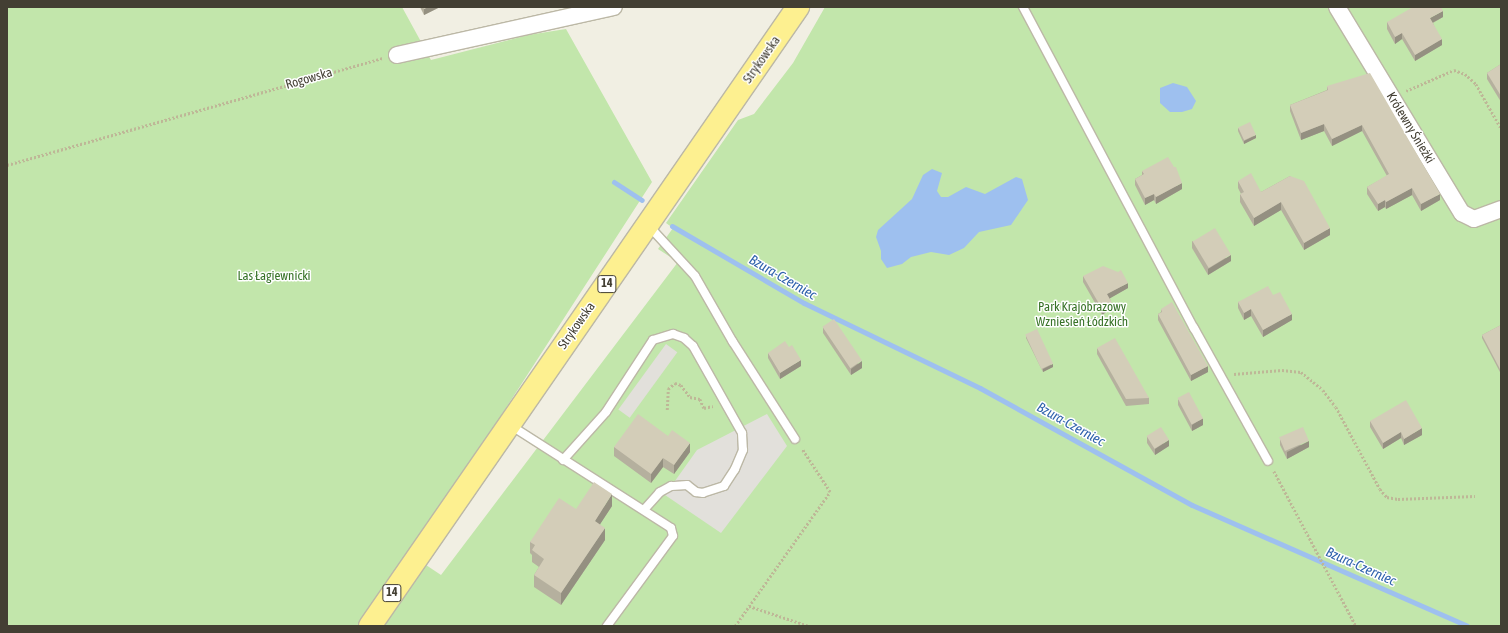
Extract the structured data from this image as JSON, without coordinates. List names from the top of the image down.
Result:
{
  "streets": {
    "main road": ["Strykowska", "14"],
    "street": ["Królewny Śnieżki"],
    "path": ["Rogowska"]
  },
  "water": ["Bzura-Czerniec"],
  "parks": ["Las Łagiewnicki", "Park Krajobrazowy Wzniesień Łódzkich"]
}
